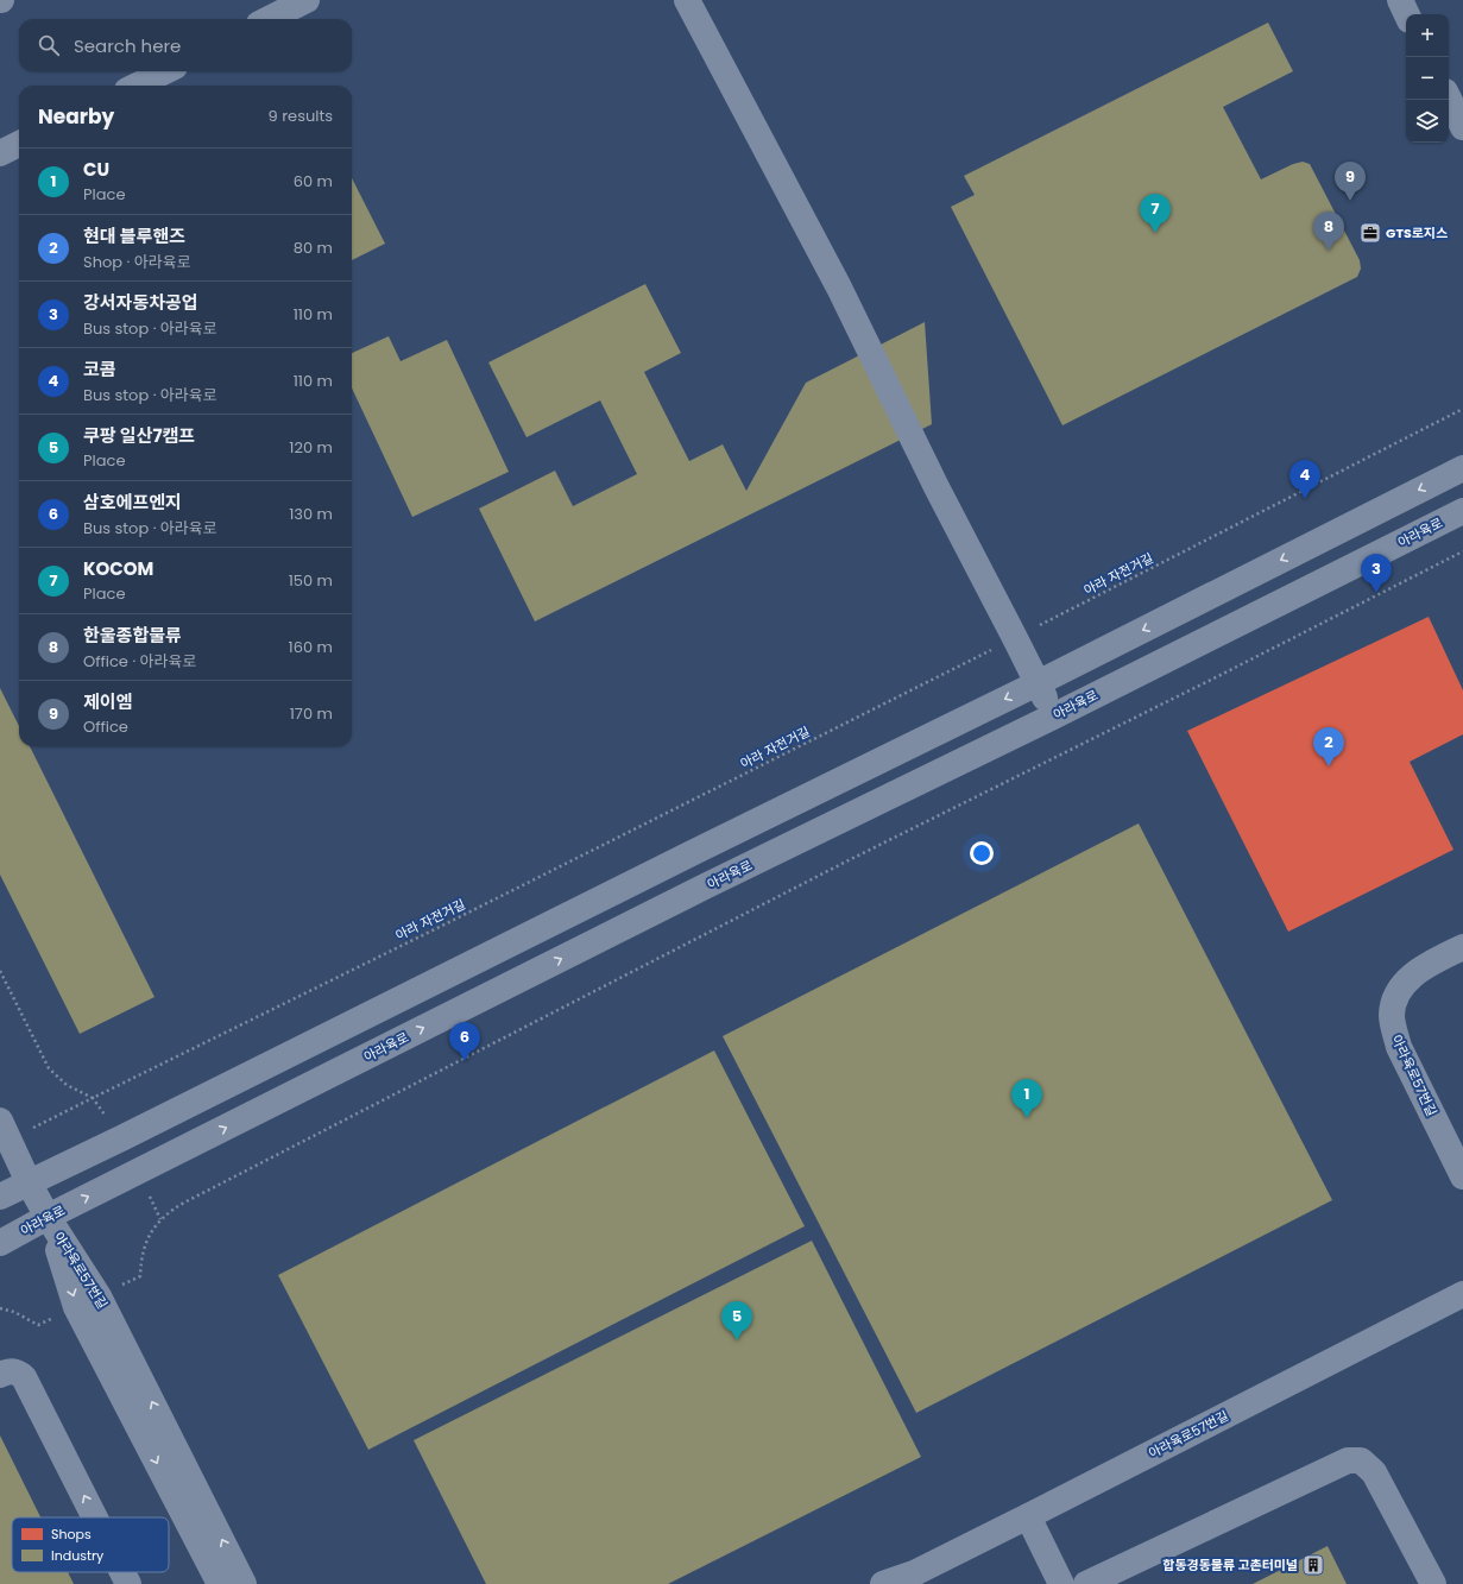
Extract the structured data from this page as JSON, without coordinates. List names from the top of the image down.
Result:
{
  "streets": {
    "street": ["아라육로", "아라육로57번길"],
    "path": ["아라 자전거길"]
  },
  "crossings": [
    ["아라육로", "아라육로57번길"]
  ],
  "places": {
    "office": ["GTS로지스"],
    "building": ["합동경동물류 고촌터미널"]
  },
  "legend": ["Shops", "Industry"],
  "page": {
    "map_buttons": ["+", "−"],
    "search": "Search here",
    "heading": ["Nearby", "9 results"],
    "list": [
      {
        "mark": "1",
        "name": "CU",
        "note": "Place",
        "value": "60 m"
      },
      {
        "mark": "2",
        "name": "현대 블루핸즈",
        "note": "Shop · 아라육로",
        "value": "80 m"
      },
      {
        "mark": "3",
        "name": "강서자동차공업",
        "note": "Bus stop · 아라육로",
        "value": "110 m"
      },
      {
        "mark": "4",
        "name": "코콤",
        "note": "Bus stop · 아라육로",
        "value": "110 m"
      },
      {
        "mark": "5",
        "name": "쿠팡 일산7캠프",
        "note": "Place",
        "value": "120 m"
      },
      {
        "mark": "6",
        "name": "삼호에프엔지",
        "note": "Bus stop · 아라육로",
        "value": "130 m"
      },
      {
        "mark": "7",
        "name": "KOCOM",
        "note": "Place",
        "value": "150 m"
      },
      {
        "mark": "8",
        "name": "한울종합물류",
        "note": "Office · 아라육로",
        "value": "160 m"
      },
      {
        "mark": "9",
        "name": "제이엠",
        "note": "Office",
        "value": "170 m"
      }
    ],
    "pins": [
      "9",
      "7",
      "8",
      "4",
      "3",
      "2",
      "6",
      "1",
      "5"
    ]
  }
}
